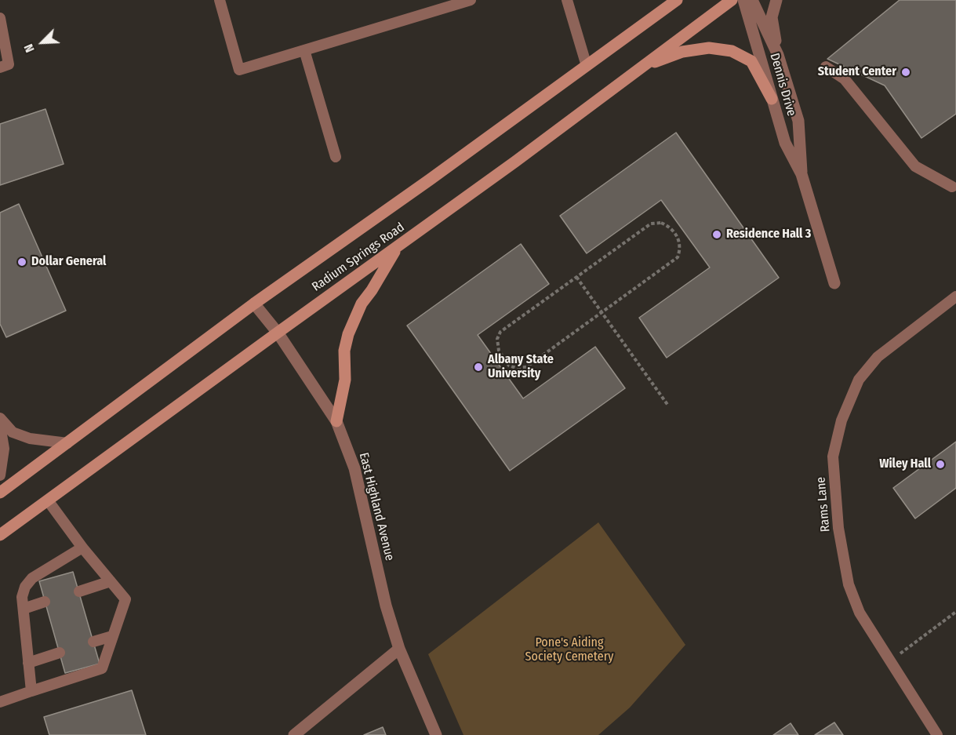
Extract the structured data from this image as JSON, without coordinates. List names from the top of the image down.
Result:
{
  "streets": {
    "main road": ["Radium Springs Road"],
    "street": ["Dennis Drive", "East Highland Avenue"],
    "lane": ["Rams Lane"]
  },
  "crossings": [
    ["Radium Springs Road", "East Highland Avenue"]
  ],
  "parks": ["Pone's Aiding Society Cemetery"],
  "places": [
    "Student Center",
    "Residence Hall 3",
    "Dollar General",
    "Albany State University",
    "Wiley Hall"
  ],
  "north": "bottom left"
}
